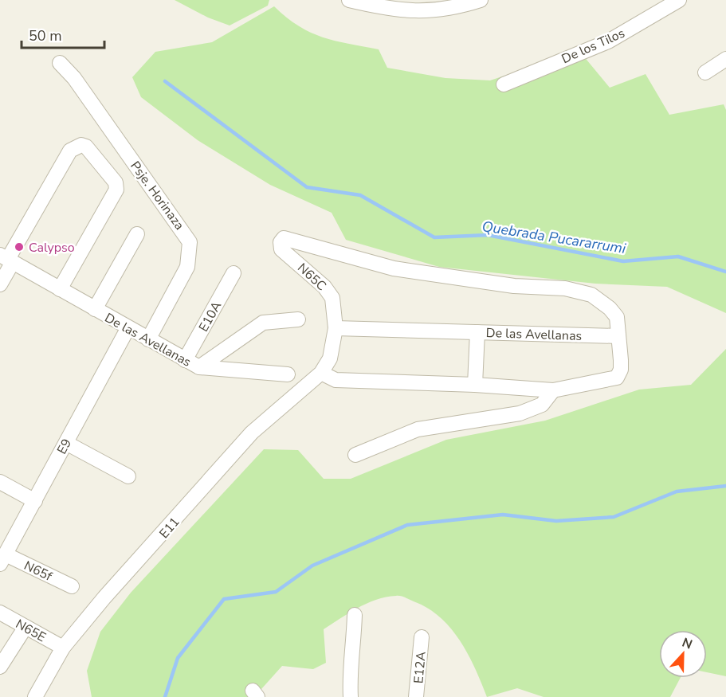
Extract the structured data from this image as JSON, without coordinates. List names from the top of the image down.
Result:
{
  "streets": {
    "street": [
      "De los Tilos",
      "Psje. Horinaza",
      "N65C",
      "E10A",
      "De las Avellanas",
      "E9",
      "E11",
      "N65f",
      "N65E",
      "E12A"
    ]
  },
  "crossings": [
    ["Psje. Horinaza", "De las Avellanas"],
    ["N65C", "De las Avellanas"],
    ["N65C", "E11"],
    ["E10A", "De las Avellanas"],
    ["De las Avellanas", "E9"],
    ["E9", "N65f"],
    ["E11", "N65E"]
  ],
  "water": ["Quebrada Pucararrumi"],
  "places": ["Calypso"],
  "scale_bar": "50 m",
  "north": "top"
}
